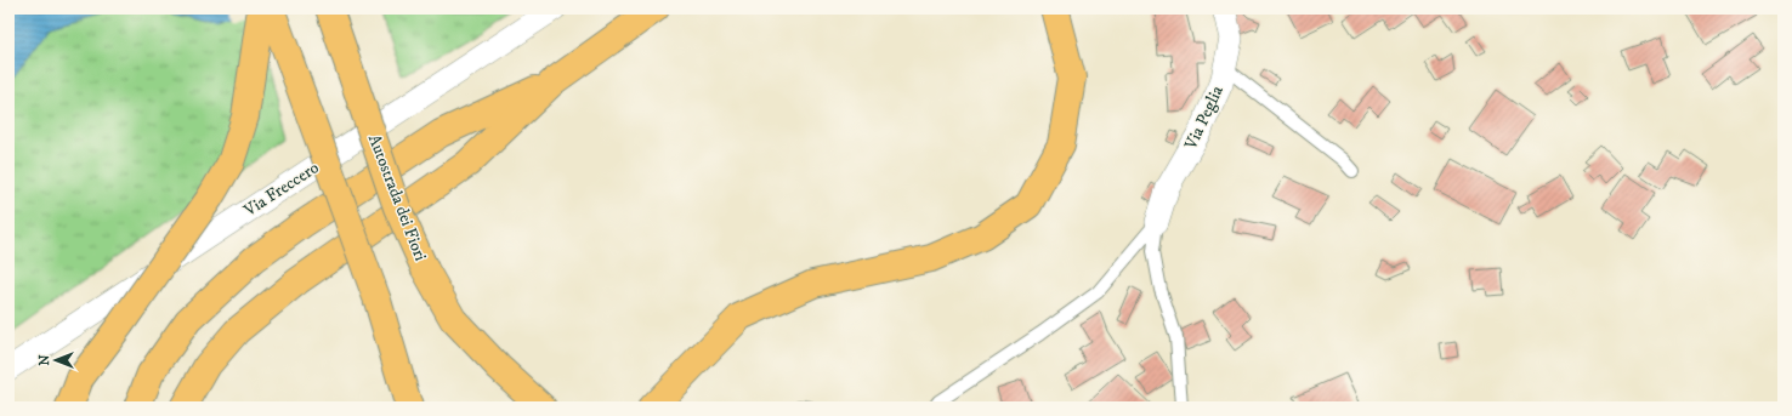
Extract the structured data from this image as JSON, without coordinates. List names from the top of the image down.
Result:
{
  "streets": {
    "highway": ["Autostrada dei Fiori"],
    "street": ["Via Peglia", "Via Freccero"]
  },
  "north": "left"
}
